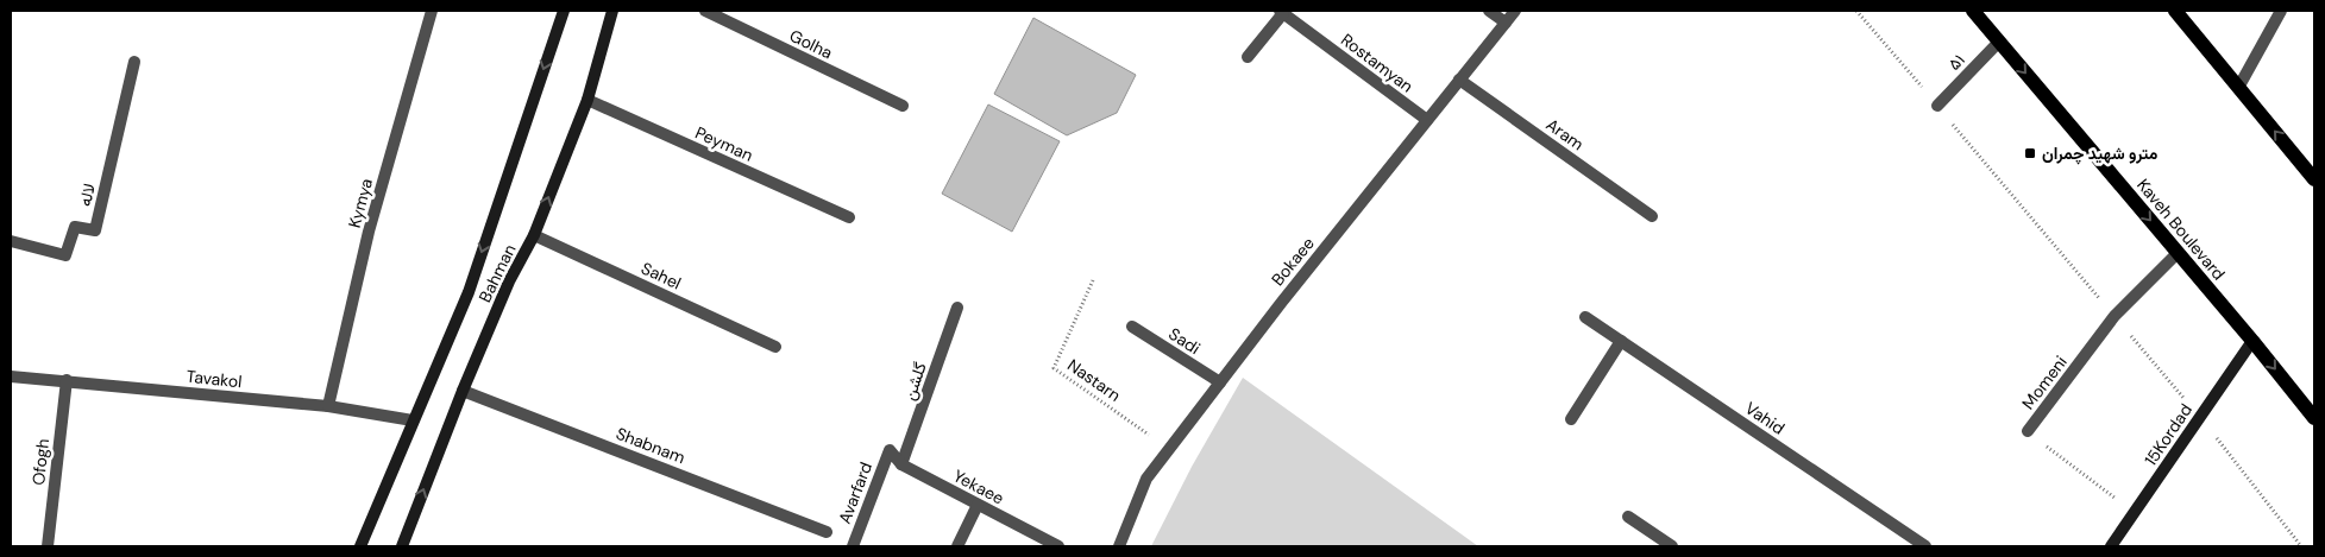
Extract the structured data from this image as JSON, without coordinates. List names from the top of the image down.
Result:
{
  "streets": {
    "main road": ["Kaveh Boulevard"],
    "street": [
      "Golha",
      "۵۱",
      "Rostamyan",
      "Aram",
      "Peyman",
      "لاله",
      "Kymya",
      "Bokaee",
      "Bahman",
      "Sahel",
      "Sadi",
      "Tavakol",
      "گلشن",
      "Momeni",
      "Vahid",
      "15Kordad",
      "Shabnam",
      "Ofogh",
      "Yekaee",
      "Avarfard"
    ],
    "path": ["Nastarn"]
  },
  "crossings": [
    ["۵۱", "Kaveh Boulevard"],
    ["Rostamyan", "Bokaee"],
    ["Aram", "Bokaee"],
    ["Peyman", "Bahman"],
    ["Kymya", "Tavakol"],
    ["Kaveh Boulevard", "Momeni"],
    ["Kaveh Boulevard", "15Kordad"],
    ["Bokaee", "Sadi"],
    ["Bokaee", "Nastarn"],
    ["Bahman", "Sahel"],
    ["Bahman", "Tavakol"],
    ["Bahman", "Shabnam"],
    ["Tavakol", "Ofogh"],
    ["گلشن", "Yekaee"],
    ["Momeni", "15Kordad"],
    ["Yekaee", "Avarfard"]
  ],
  "one_way": ["Kaveh Boulevard"],
  "places": {
    "transit": ["مترو شهید چمران"]
  }
}
